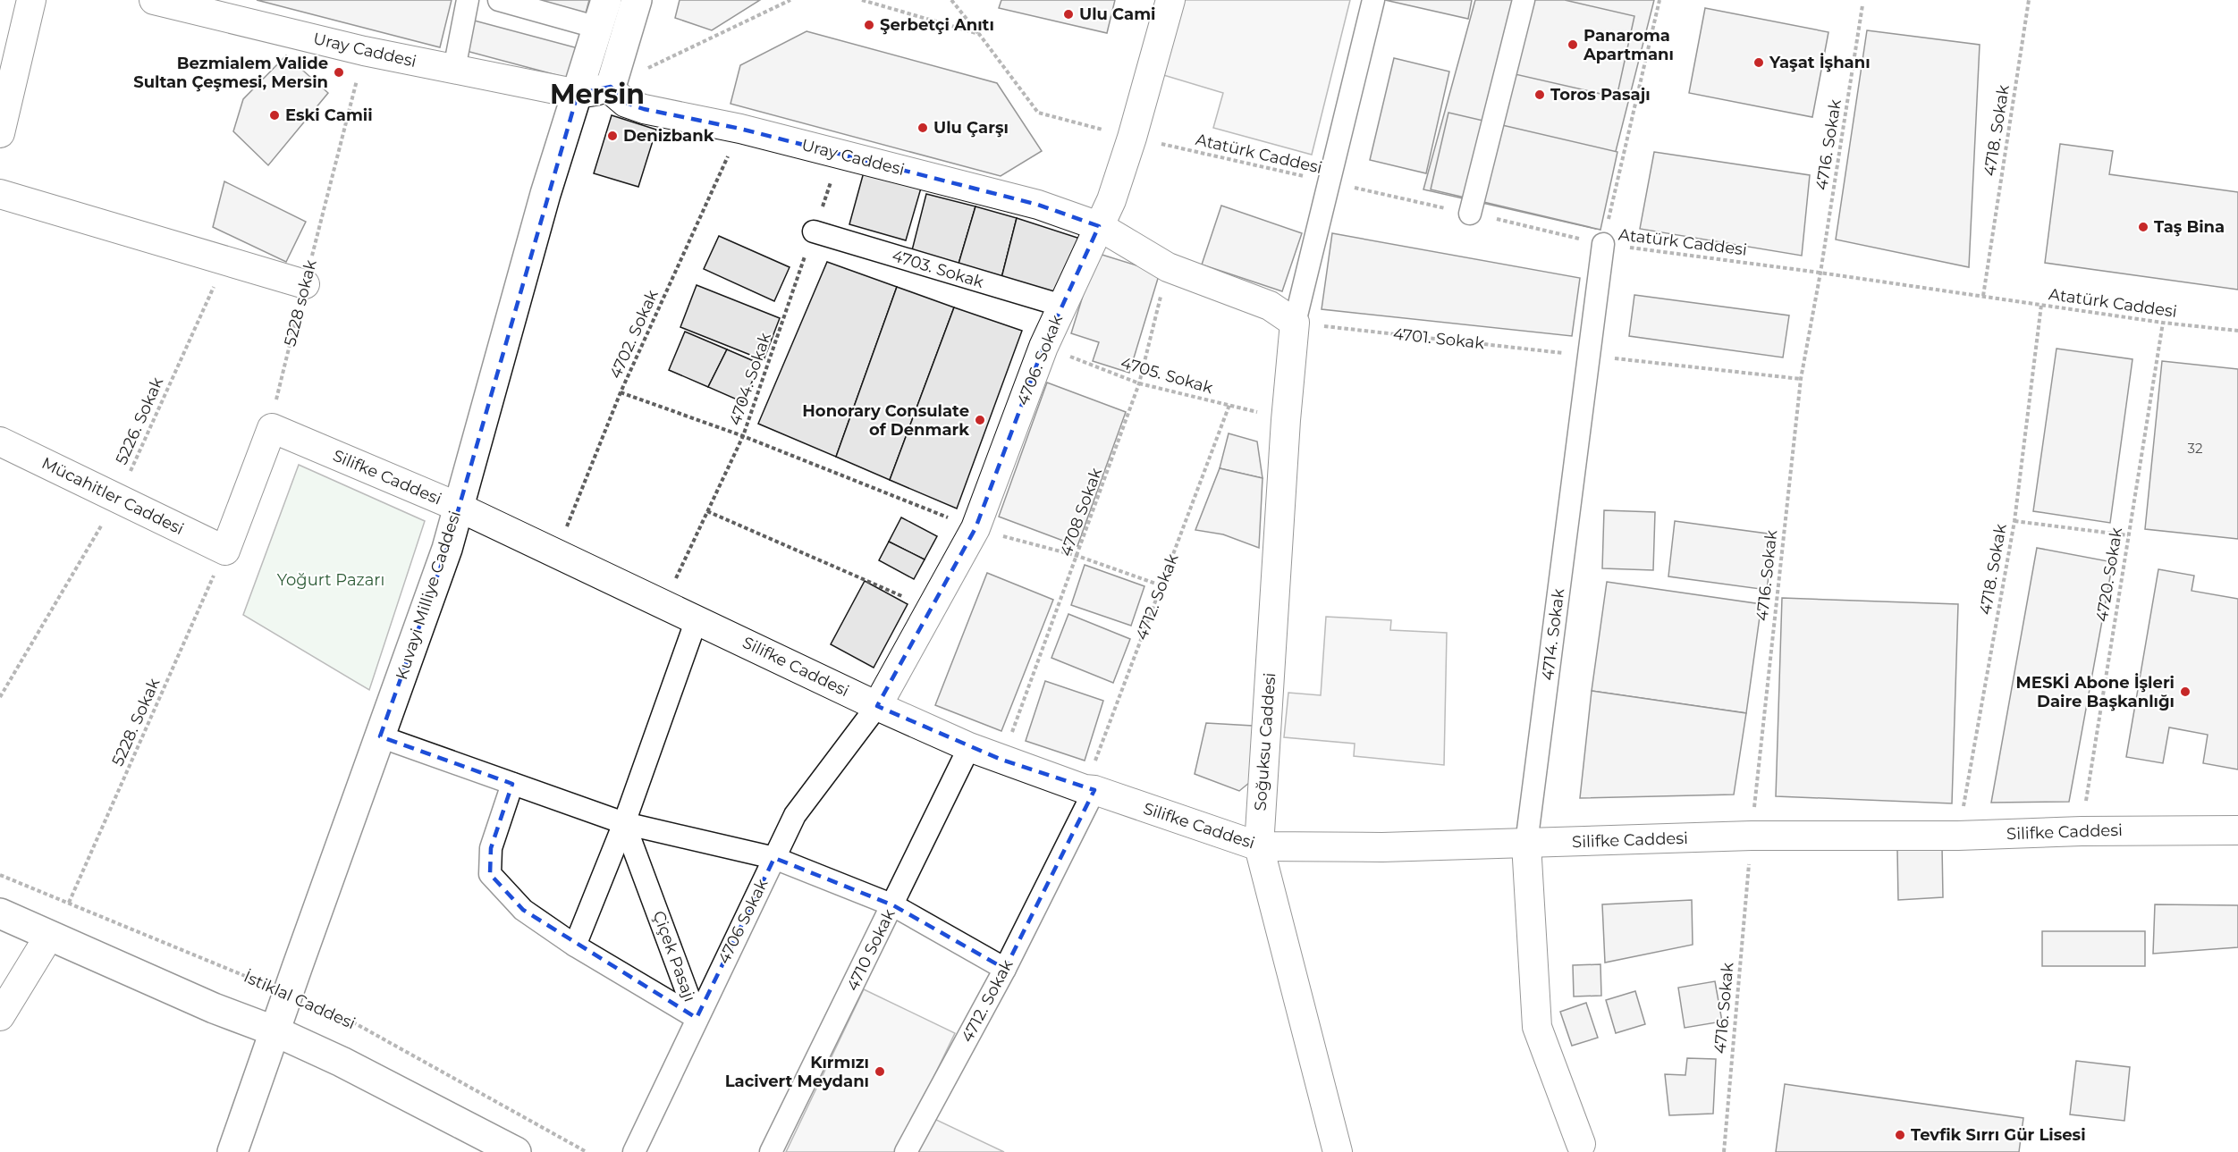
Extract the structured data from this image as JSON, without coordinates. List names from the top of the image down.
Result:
{
  "streets": {
    "street": [
      "Uray Caddesi",
      "4703. Sokak",
      "4706. Sokak",
      "Silifke Caddesi",
      "Mücahitler Caddesi",
      "Kuvayi Milliye Caddesi",
      "4712. Sokak",
      "4714. Sokak",
      "Soğuksu Caddesi",
      "4706 Sokak",
      "4710 Sokak",
      "Çiçek Pasajı"
    ],
    "path": [
      "4718. Sokak",
      "4716. Sokak",
      "Atatürk Caddesi",
      "5228 sokak",
      "4702. Sokak",
      "4701. Sokak",
      "4705. Sokak",
      "4704. Sokak",
      "5226. Sokak",
      "4708 Sokak",
      "4720. Sokak",
      "5228. Sokak",
      "İstiklal Caddesi"
    ]
  },
  "crossings": [
    ["Uray Caddesi", "5228 sokak"],
    ["Uray Caddesi", "4702. Sokak"],
    ["Uray Caddesi", "4706. Sokak"],
    ["Uray Caddesi", "4704. Sokak"],
    ["Uray Caddesi", "Kuvayi Milliye Caddesi"],
    ["4718. Sokak", "Atatürk Caddesi"],
    ["4718. Sokak", "Silifke Caddesi"],
    ["4716. Sokak", "Atatürk Caddesi"],
    ["4716. Sokak", "4701. Sokak"],
    ["4716. Sokak", "Silifke Caddesi"],
    ["Atatürk Caddesi", "4706. Sokak"],
    ["Atatürk Caddesi", "4720. Sokak"],
    ["Atatürk Caddesi", "4714. Sokak"],
    ["4703. Sokak", "4706. Sokak"],
    ["4703. Sokak", "4704. Sokak"],
    ["5228 sokak", "Silifke Caddesi"],
    ["4702. Sokak", "Silifke Caddesi"],
    ["4701. Sokak", "4714. Sokak"],
    ["4701. Sokak", "Soğuksu Caddesi"],
    ["4706. Sokak", "4705. Sokak"],
    ["4706. Sokak", "Silifke Caddesi"],
    ["4706. Sokak", "4706 Sokak"],
    ["4705. Sokak", "4708 Sokak"],
    ["4705. Sokak", "4712. Sokak"],
    ["4705. Sokak", "Soğuksu Caddesi"],
    ["4704. Sokak", "Silifke Caddesi"],
    ["5226. Sokak", "Mücahitler Caddesi"],
    ["Silifke Caddesi", "4708 Sokak"],
    ["Silifke Caddesi", "4720. Sokak"],
    ["Silifke Caddesi", "Kuvayi Milliye Caddesi"],
    ["Silifke Caddesi", "4712. Sokak"],
    ["Silifke Caddesi", "4714. Sokak"],
    ["Silifke Caddesi", "Soğuksu Caddesi"],
    ["Silifke Caddesi", "4706 Sokak"],
    ["Silifke Caddesi", "4710 Sokak"],
    ["Mücahitler Caddesi", "5228. Sokak"],
    ["Kuvayi Milliye Caddesi", "İstiklal Caddesi"],
    ["5228. Sokak", "İstiklal Caddesi"],
    ["4706 Sokak", "Çiçek Pasajı"]
  ],
  "districts": ["Mersin"],
  "parks": ["Yoğurt Pazarı"],
  "places": [
    "Ulu Cami",
    "Şerbetçi Anıtı",
    "Panaroma Apartmanı",
    "Yaşat İşhanı",
    "Bezmialem Valide Sultan Çeşmesi, Mersin",
    "Toros Pasajı",
    "Eski Camii",
    "Ulu Çarşı",
    "Denizbank",
    "Taş Bina",
    "Honorary Consulate of Denmark",
    "MESKİ Abone İşleri Daire Başkanlığı",
    "Kırmızı Lacivert Meydanı",
    "Tevfik Sırrı Gür Lisesi"
  ],
  "house_numbers": ["32"]
}
